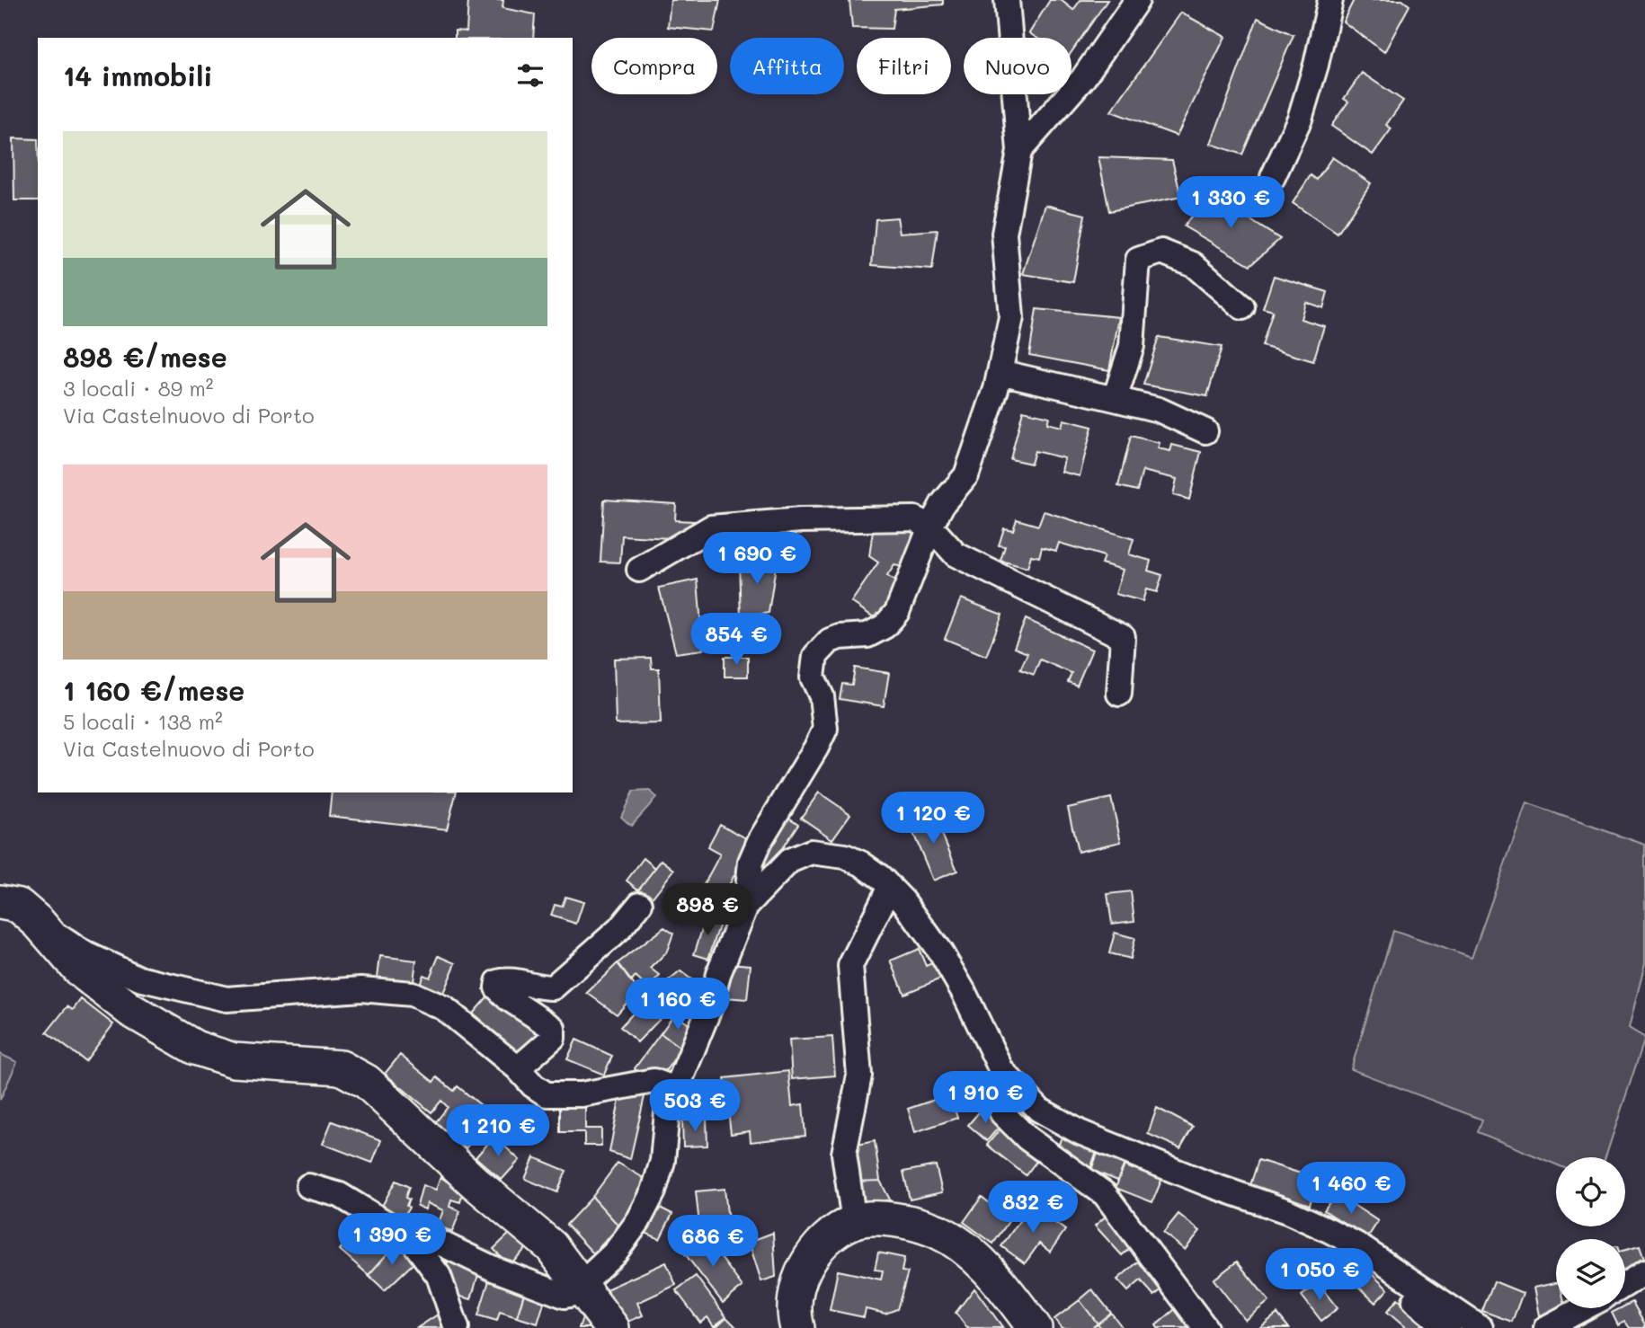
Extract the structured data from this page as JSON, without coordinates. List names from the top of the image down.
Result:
{
  "page": {
    "chip": [
      "Compra",
      "Affitta",
      "Filtri",
      "Nuovo"
    ],
    "heading": "14 immobili",
    "list": [
      {
        "name": "898 €/mese",
        "note": "3 locali · 89 m² · Via Castelnuovo di Porto"
      },
      {
        "name": "1 160 €/mese",
        "note": "5 locali · 138 m² · Via Castelnuovo di Porto"
      }
    ],
    "price": [
      "1 330 €",
      "1 690 €",
      "854 €",
      "1 120 €",
      "898 €",
      "1 160 €",
      "1 910 €",
      "503 €",
      "1 210 €",
      "1 460 €",
      "832 €",
      "1 390 €",
      "686 €",
      "1 050 €"
    ]
  }
}
